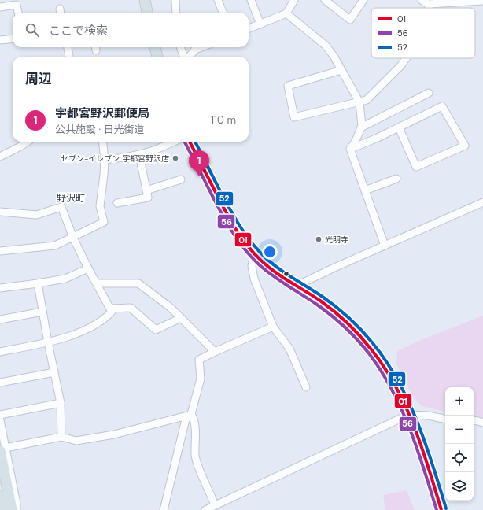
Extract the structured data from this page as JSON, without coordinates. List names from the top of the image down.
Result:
{
  "districts": ["野沢町"],
  "places": ["セブン-イレブン 宇都宮野沢店", "光明寺"],
  "lines": ["transit line 01", "transit line 56", "transit line 52"],
  "legend": ["01", "56", "52"],
  "page": {
    "search": "ここで検索",
    "heading": "周辺",
    "list": [
      {
        "mark": "1",
        "name": "宇都宮野沢郵便局",
        "note": "公共施設 · 日光街道",
        "value": "110 m"
      }
    ],
    "pins": "1",
    "map_buttons": ["+", "−"]
  }
}
